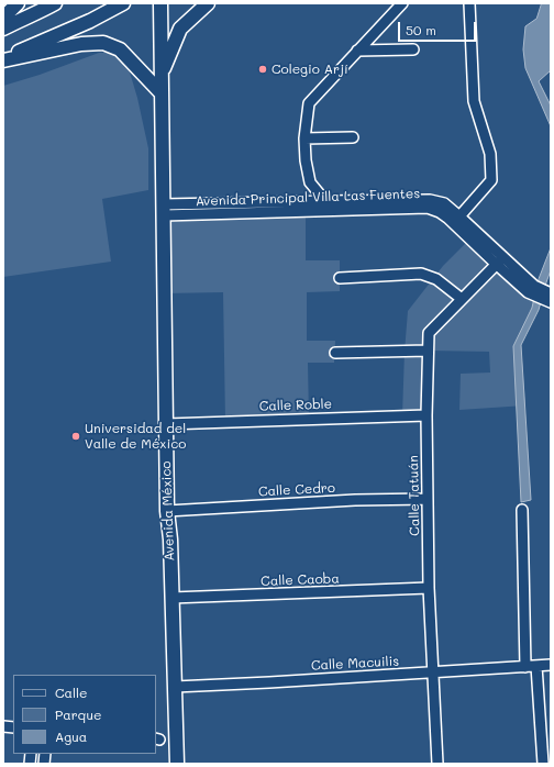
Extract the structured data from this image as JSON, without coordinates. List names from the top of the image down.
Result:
{
  "streets": {
    "main road": ["Avenida México"],
    "street": [
      "Avenida Principal Villa Las Fuentes",
      "Calle Roble",
      "Calle Cedro",
      "Calle Tatuán",
      "Calle Caoba",
      "Calle Macuilis"
    ]
  },
  "crossings": [
    ["Avenida Principal Villa Las Fuentes", "Calle Tatuán"],
    ["Avenida Principal Villa Las Fuentes", "Avenida México"],
    ["Calle Roble", "Calle Tatuán"],
    ["Calle Roble", "Avenida México"],
    ["Calle Cedro", "Calle Tatuán"],
    ["Calle Cedro", "Avenida México"],
    ["Calle Tatuán", "Calle Caoba"],
    ["Calle Tatuán", "Calle Macuilis"],
    ["Avenida México", "Calle Caoba"],
    ["Avenida México", "Calle Macuilis"]
  ],
  "places": ["Colegio Arjí", "Universidad del Valle de México"],
  "legend": ["Calle", "Parque", "Agua"],
  "scale_bar": "50 m"
}
